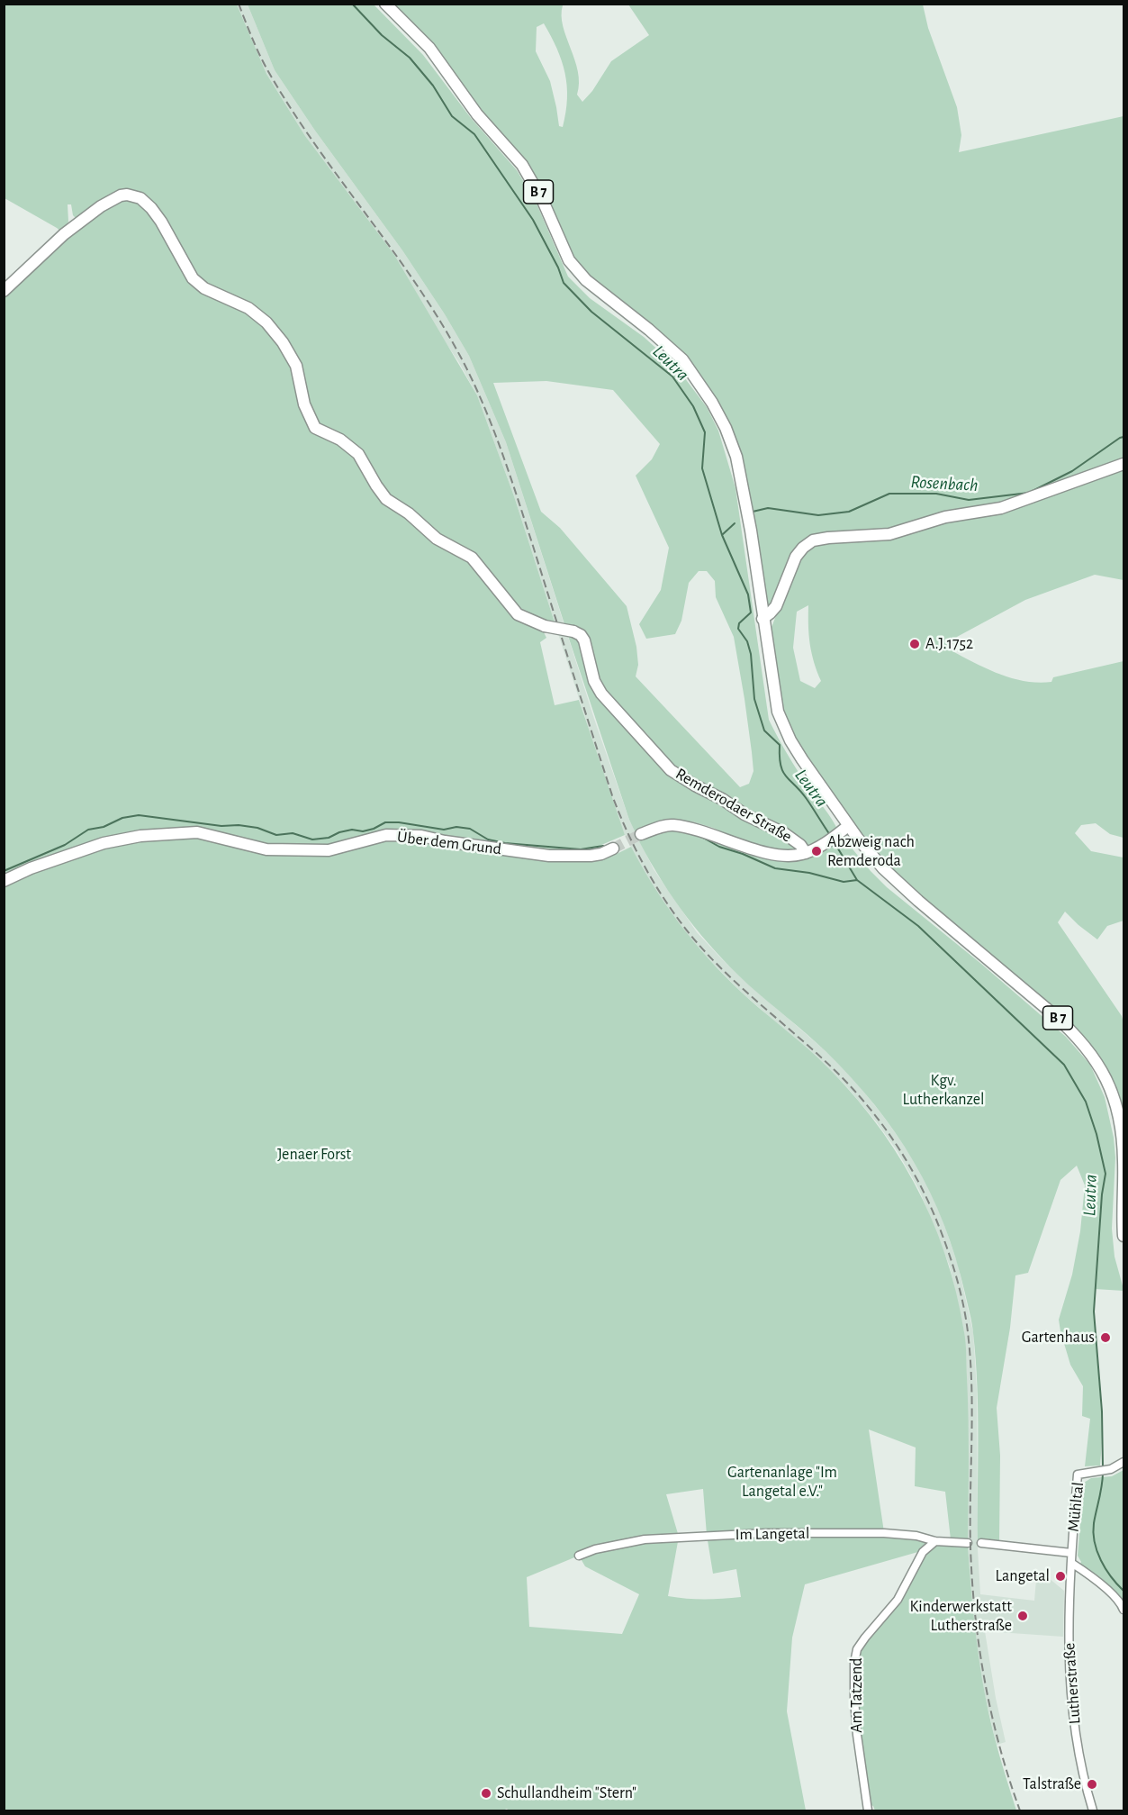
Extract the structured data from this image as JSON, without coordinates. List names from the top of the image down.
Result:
{
  "streets": {
    "street": [
      "B 7",
      "Remderodaer Straße",
      "Über dem Grund",
      "Mühltal",
      "Im Langetal",
      "Lutherstraße",
      "Am Tatzend"
    ]
  },
  "crossings": [
    ["Mühltal", "Lutherstraße"],
    ["Im Langetal", "Am Tatzend"]
  ],
  "water": ["Leutra", "Rosenbach"],
  "parks": ["Kgv. Lutherkanzel", "Jenaer Forst", "Gartenanlage \"Im Langetal e.V.\""],
  "places": [
    "A.J.1752",
    "Abzweig nach Remderoda",
    "Gartenhaus",
    "Langetal",
    "Kinderwerkstatt Lutherstraße",
    "Talstraße",
    "Schullandheim \"Stern\""
  ]
}
